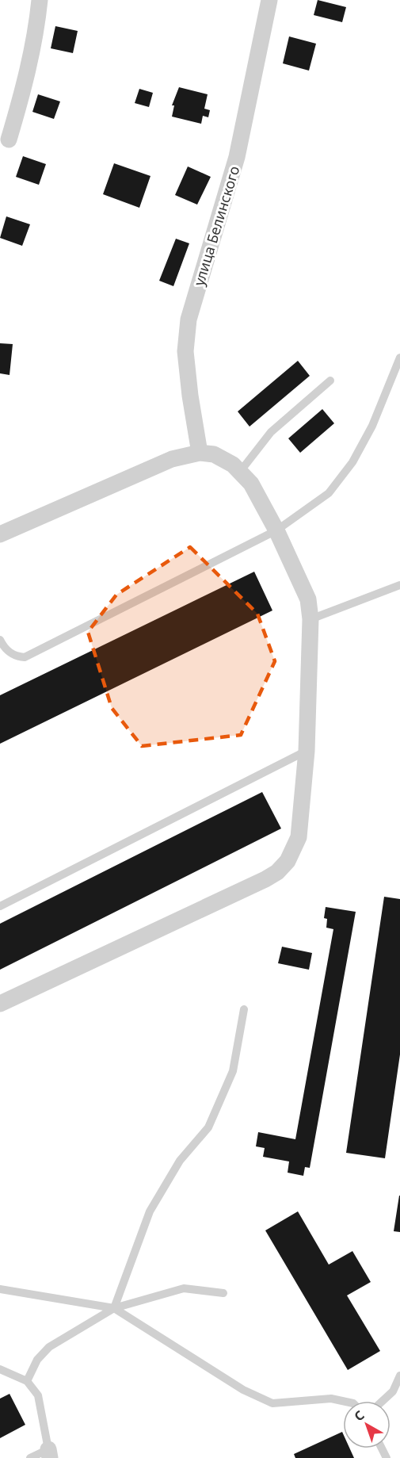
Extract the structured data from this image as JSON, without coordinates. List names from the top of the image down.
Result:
{
  "streets": {
    "street": ["улица Белинского"]
  },
  "north": "top left"
}
